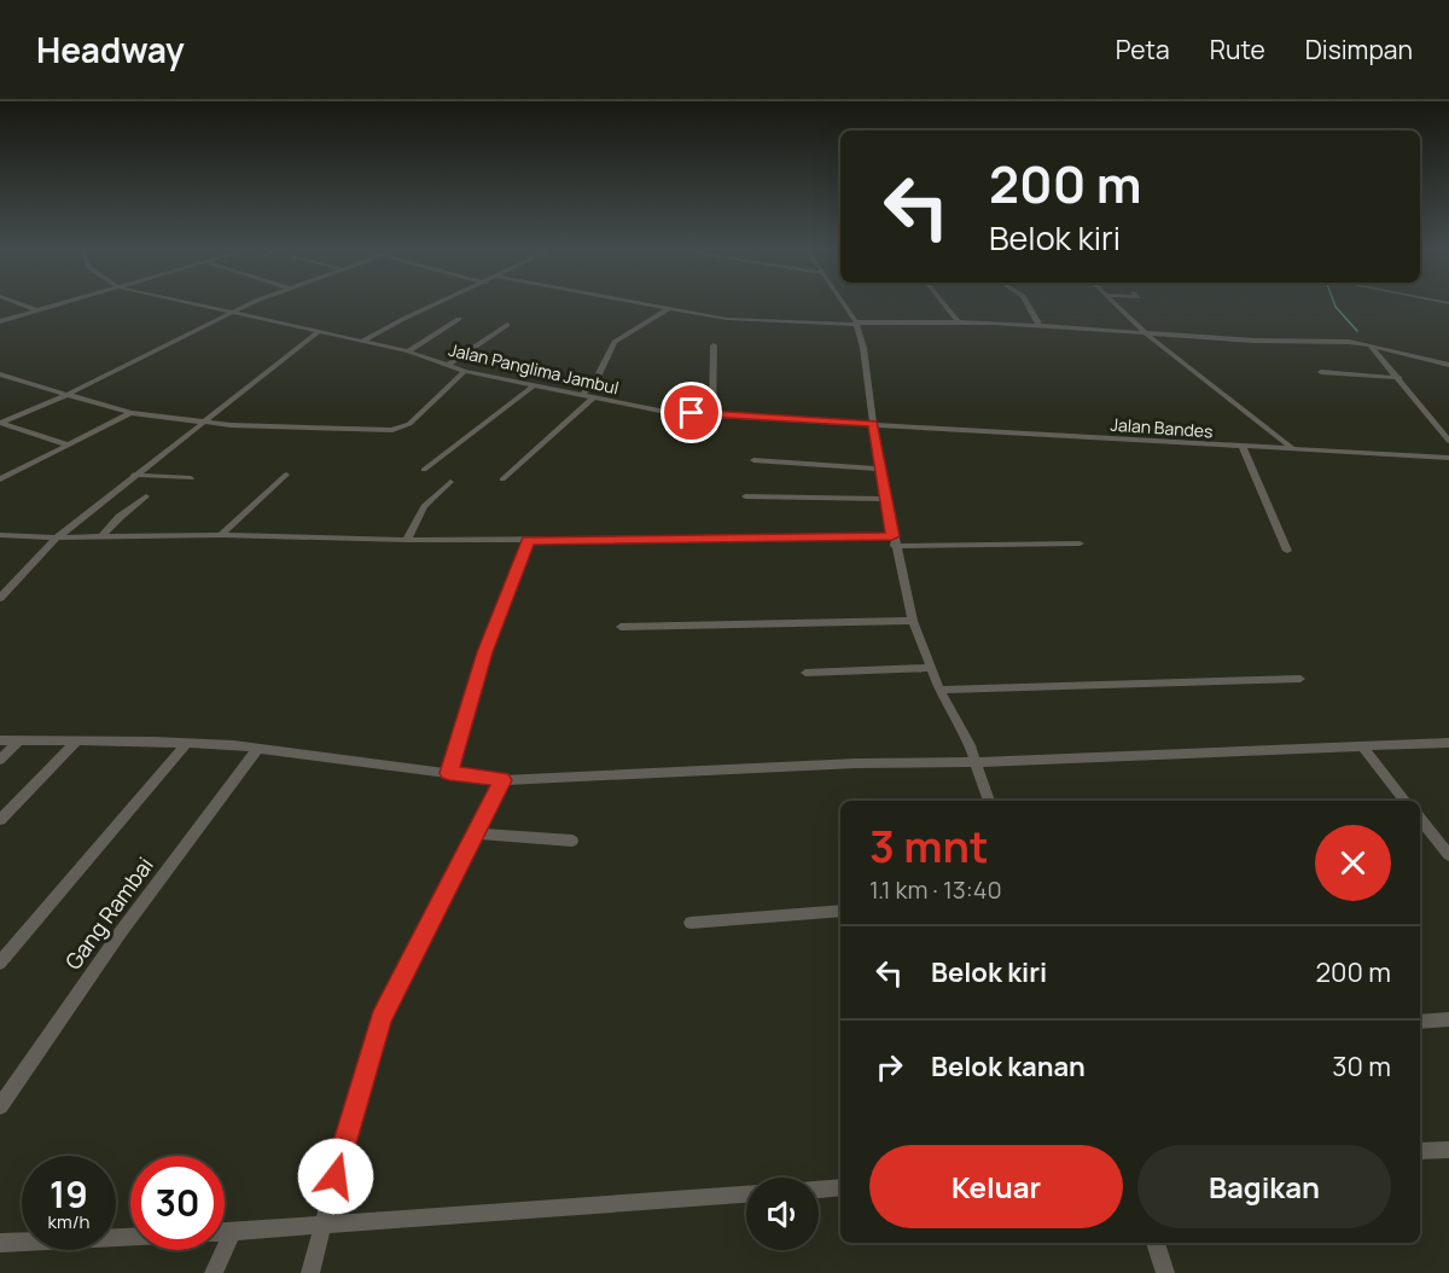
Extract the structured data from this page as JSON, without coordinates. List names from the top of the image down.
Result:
{
  "streets": {
    "street": ["Jalan Panglima Jambul", "Jalan Bandes", "Gang Rambai"]
  },
  "crossings": [
    ["Jalan Panglima Jambul", "Jalan Bandes"]
  ],
  "page": {
    "header": "Headway",
    "nav": ["Peta", "Rute", "Disimpan"],
    "turn": ["200 m", "Belok kiri"],
    "heading": ["3 mnt", "1.1 km · 13:40"],
    "list": [
      {
        "name": "Belok kiri",
        "value": "200 m"
      },
      {
        "name": "Belok kanan",
        "value": "30 m"
      }
    ],
    "buttons": ["Keluar", "Bagikan"],
    "speed": "19 km/h",
    "limit": "30"
  }
}
